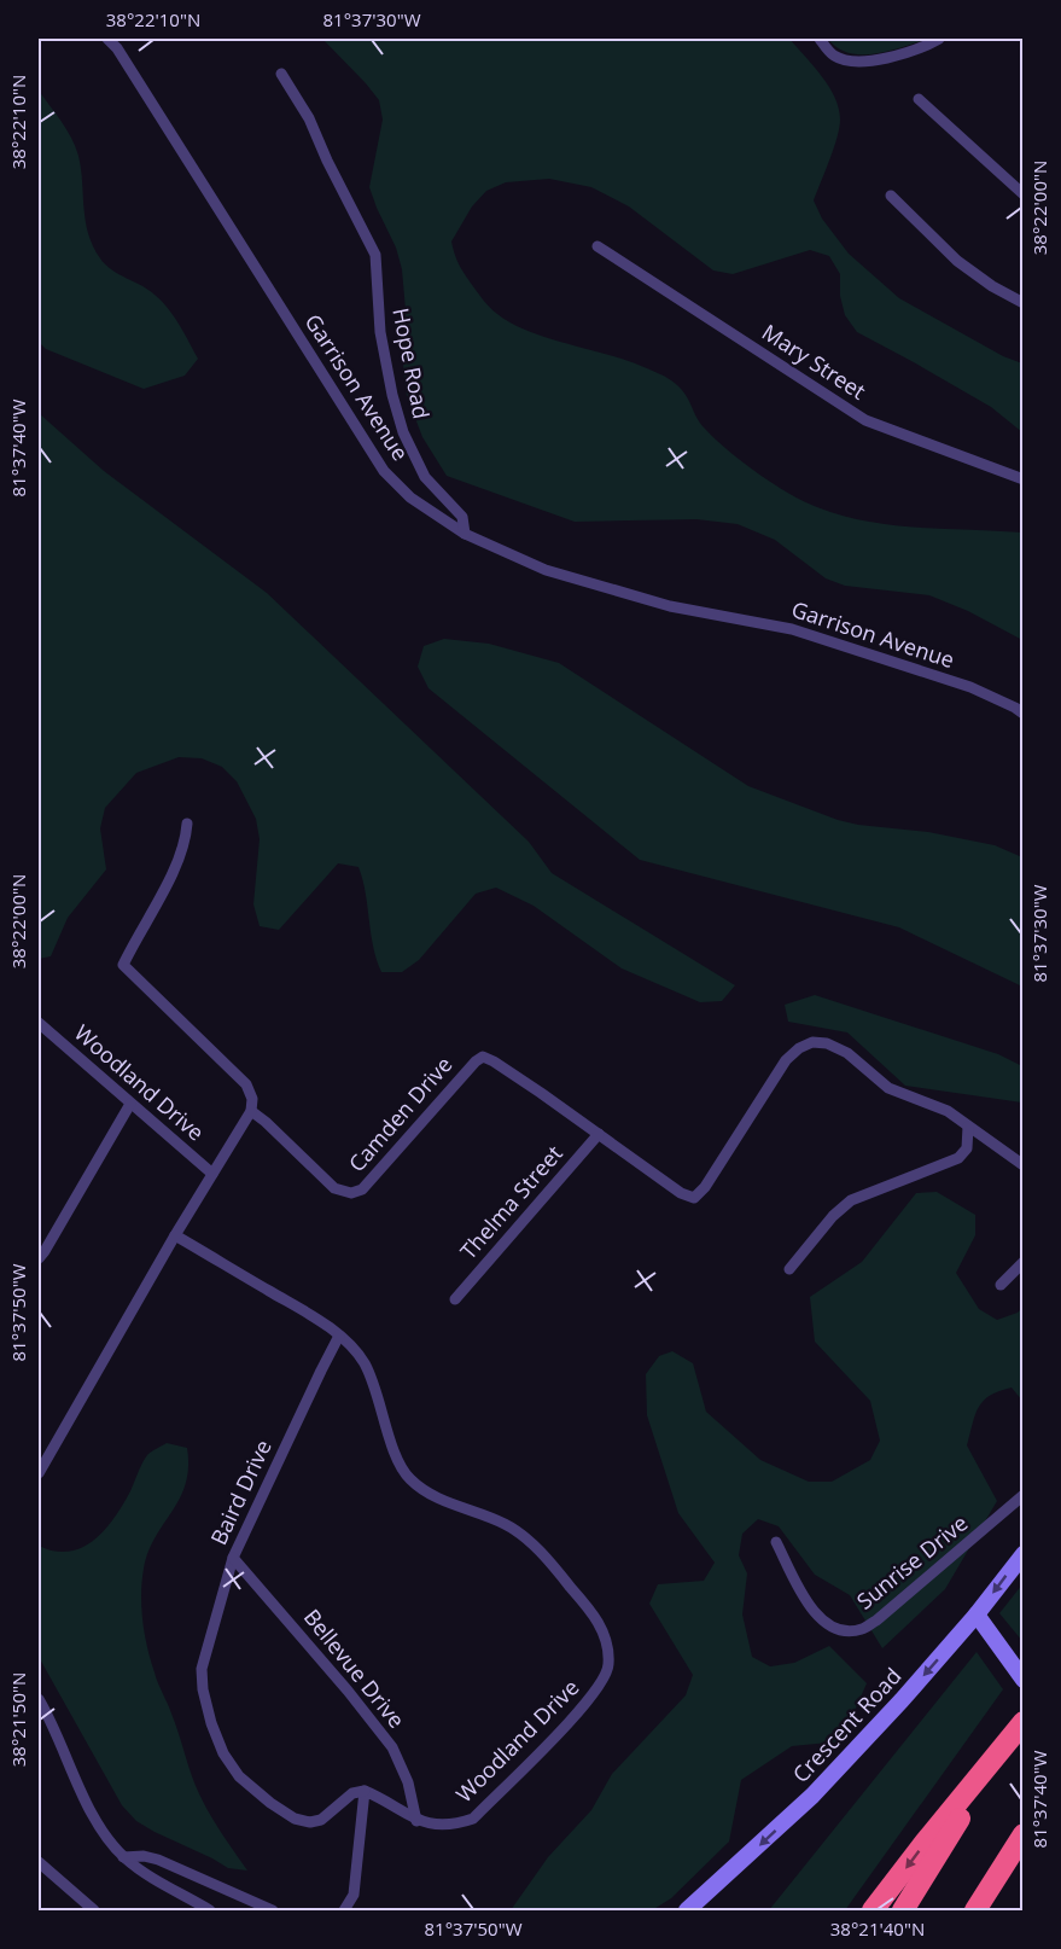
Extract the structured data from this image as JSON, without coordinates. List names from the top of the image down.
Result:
{
  "streets": {
    "street": [
      "Mary Street",
      "Hope Road",
      "Garrison Avenue",
      "Woodland Drive",
      "Camden Drive",
      "Thelma Street",
      "Baird Drive",
      "Sunrise Drive",
      "Bellevue Drive",
      "Crescent Road"
    ]
  },
  "crossings": [
    ["Hope Road", "Garrison Avenue"],
    ["Woodland Drive", "Baird Drive"],
    ["Woodland Drive", "Bellevue Drive"],
    ["Camden Drive", "Thelma Street"],
    ["Baird Drive", "Bellevue Drive"]
  ],
  "one_way": ["Crescent Road"],
  "coordinates": [
    "38°22'10\"N",
    "81°37'30\"W",
    "38°22'00\"N",
    "81°37'40\"W",
    "81°37'50\"W",
    "38°21'50\"N",
    "38°21'40\"N"
  ]
}
